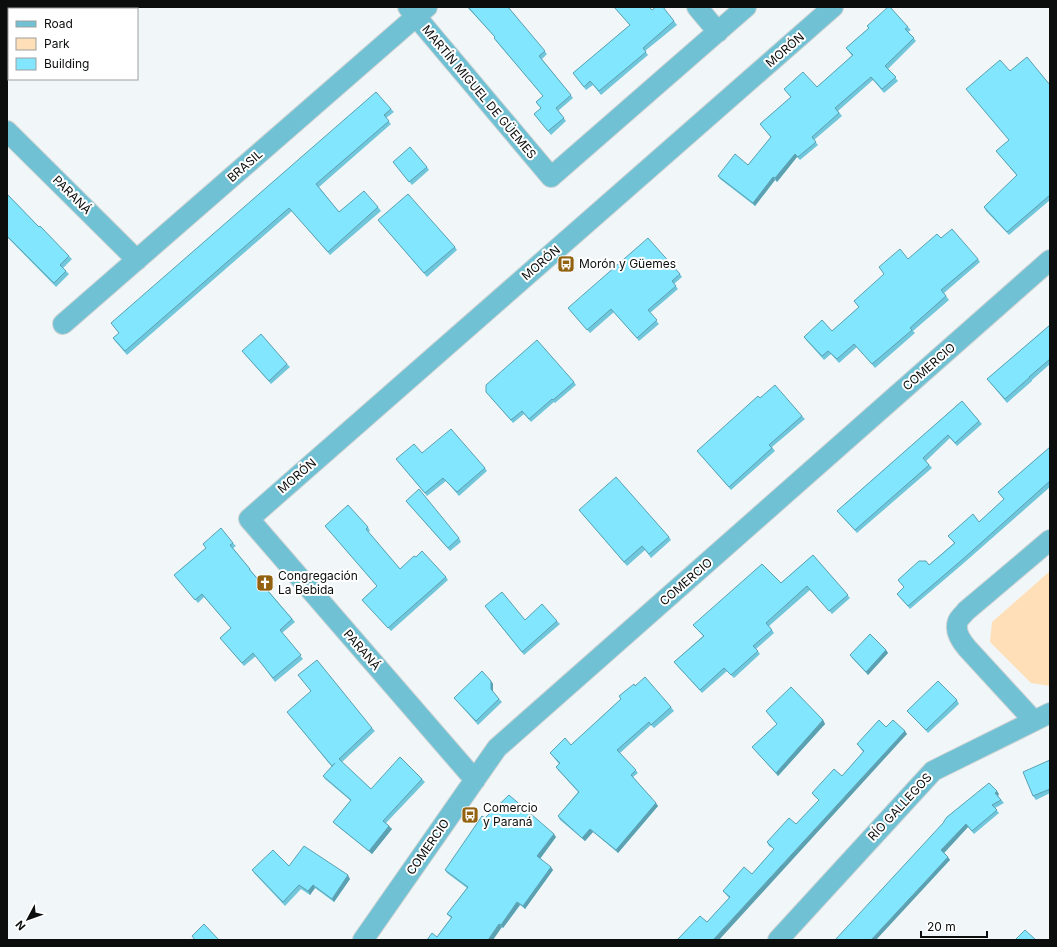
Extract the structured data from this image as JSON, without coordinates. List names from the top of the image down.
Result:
{
  "streets": {
    "street": [
      "MORÓN",
      "MARTÍN MIGUEL DE GÜEMES",
      "BRASIL",
      "PARANÁ",
      "COMERCIO",
      "RÍO GALLEGOS"
    ]
  },
  "crossings": [
    ["MORÓN", "PARANÁ"],
    ["MARTÍN MIGUEL DE GÜEMES", "BRASIL"],
    ["BRASIL", "PARANÁ"],
    ["PARANÁ", "COMERCIO"]
  ],
  "places": {
    "bus stop": ["Morón y Güemes", "Comercio y Paraná"],
    "church": ["Congregación La Bebida"]
  },
  "legend": ["Road", "Park", "Building"],
  "scale_bar": "20 m",
  "north": "bottom left"
}
